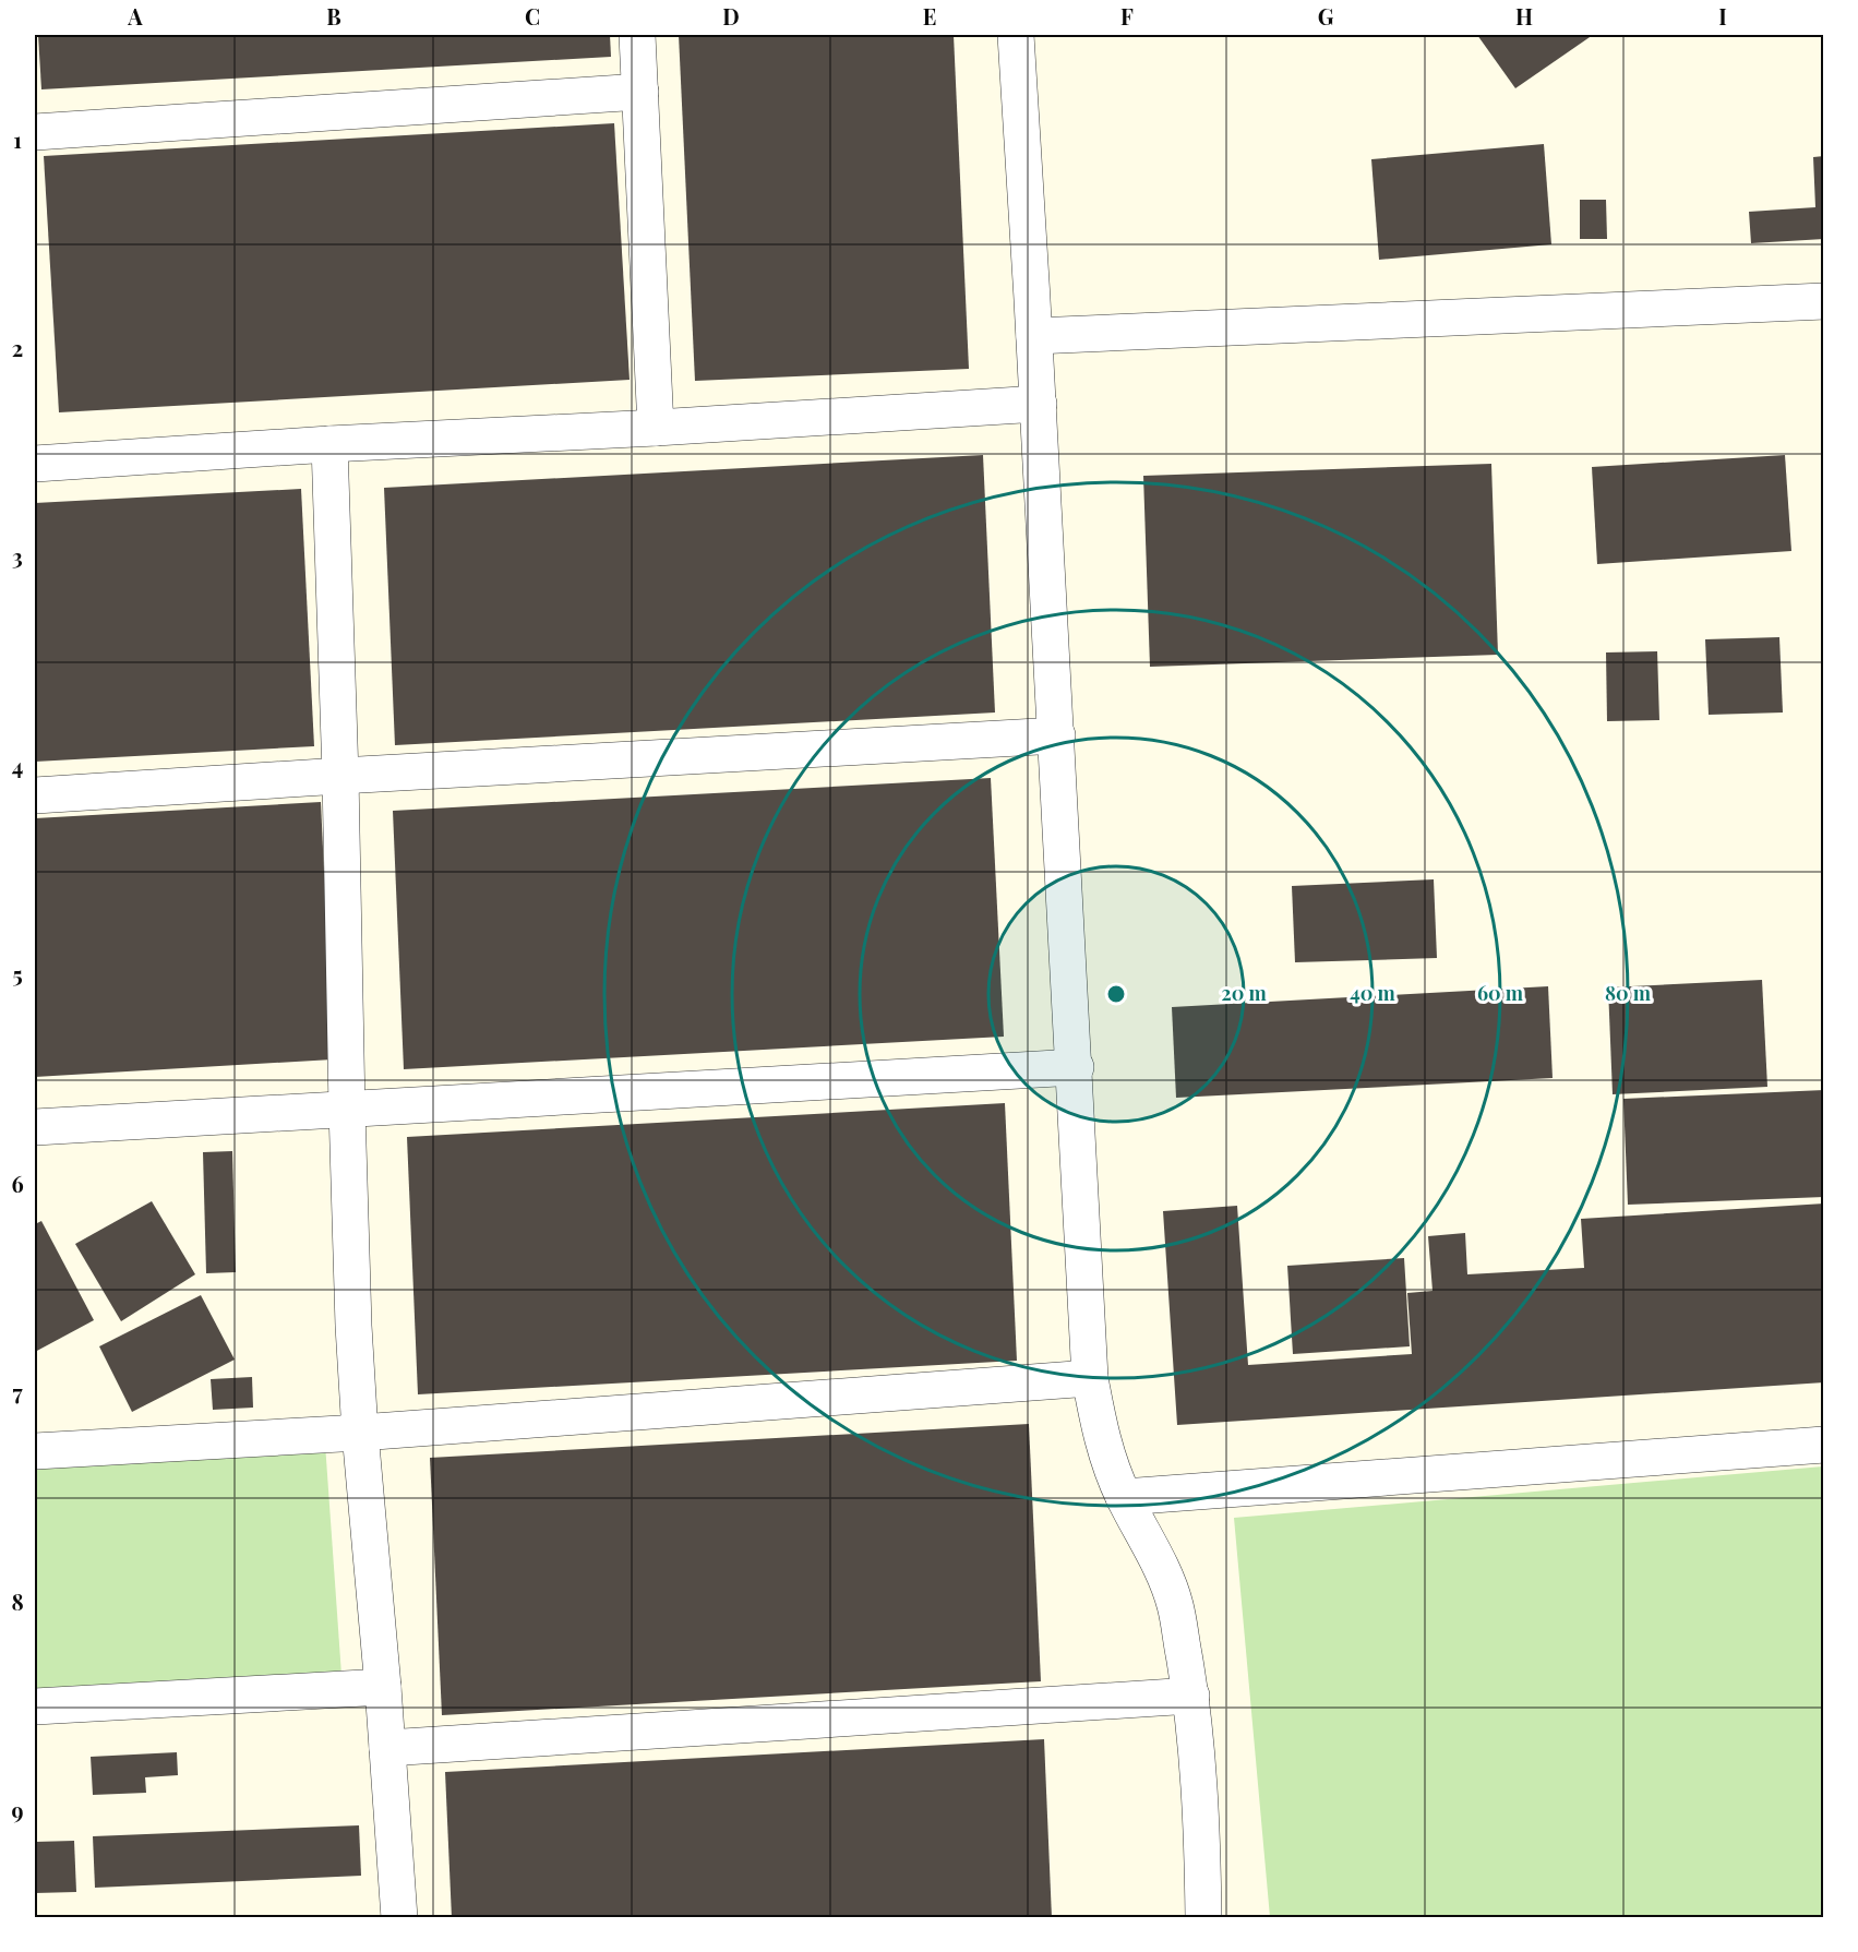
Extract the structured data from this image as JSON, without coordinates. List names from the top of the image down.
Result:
{
  "grid": {
    "columns": [
      "A",
      "B",
      "C",
      "D",
      "E",
      "F",
      "G",
      "H",
      "I"
    ],
    "rows": [
      "1",
      "2",
      "3",
      "4",
      "5",
      "6",
      "7",
      "8",
      "9"
    ]
  },
  "rings": [
    "20 m",
    "40 m",
    "60 m",
    "80 m"
  ]
}
